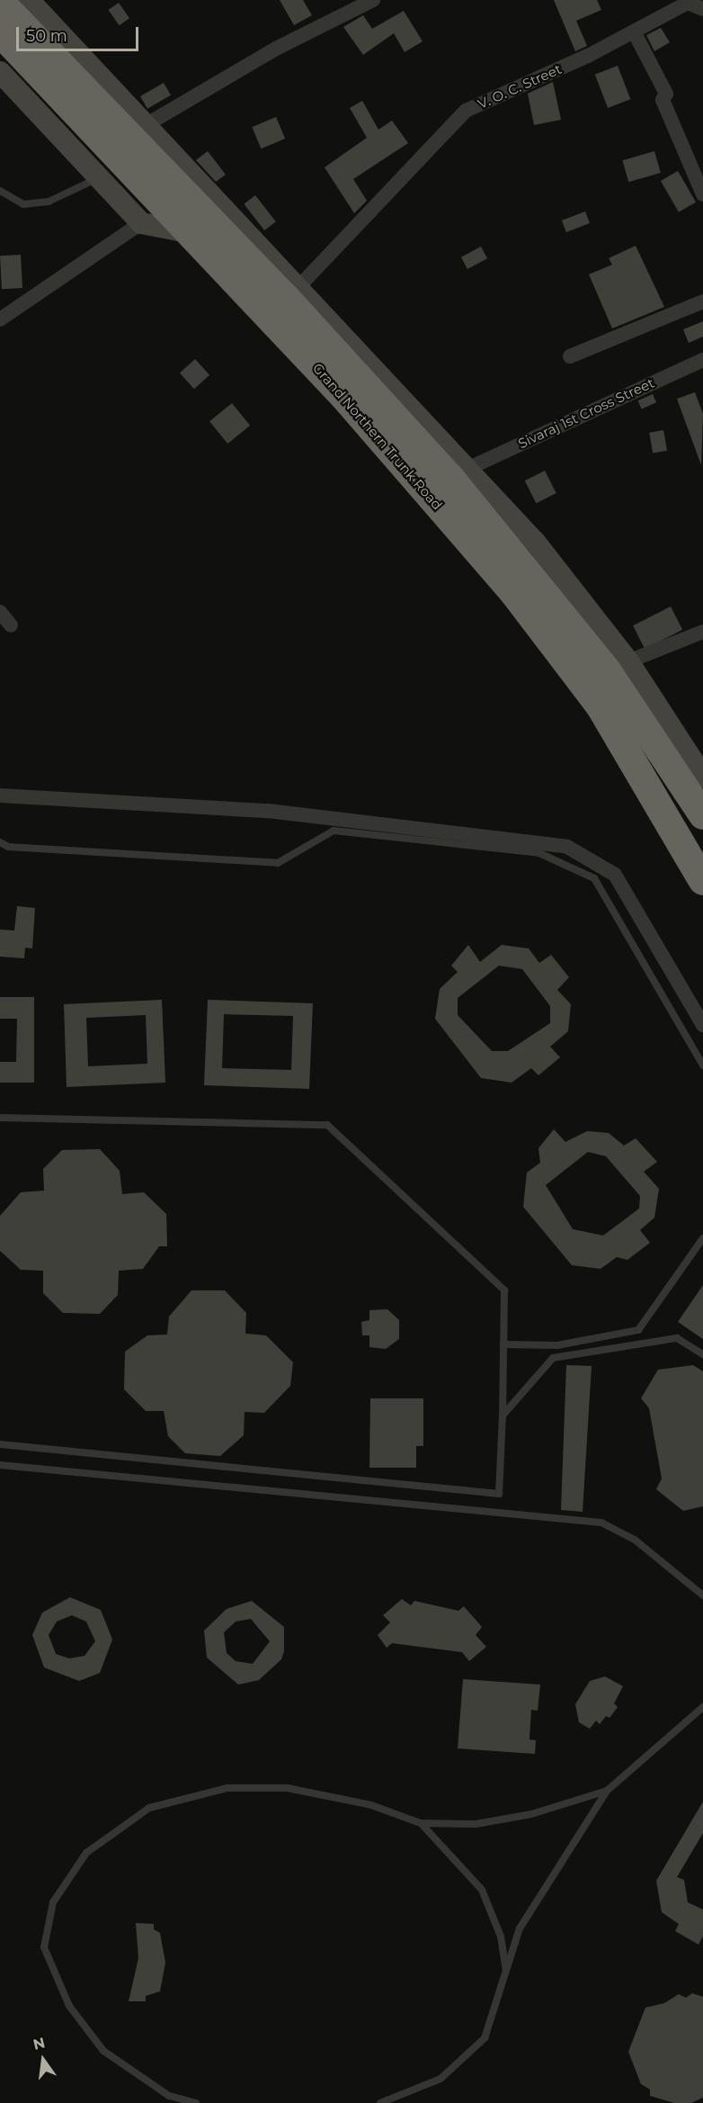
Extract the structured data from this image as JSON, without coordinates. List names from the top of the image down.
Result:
{
  "streets": {
    "highway": ["Grand Northern Trunk Road"],
    "street": ["V. O. C. Street", "Sivaraj 1st Cross Street"]
  },
  "scale_bar": "50 m",
  "north": "top"
}
